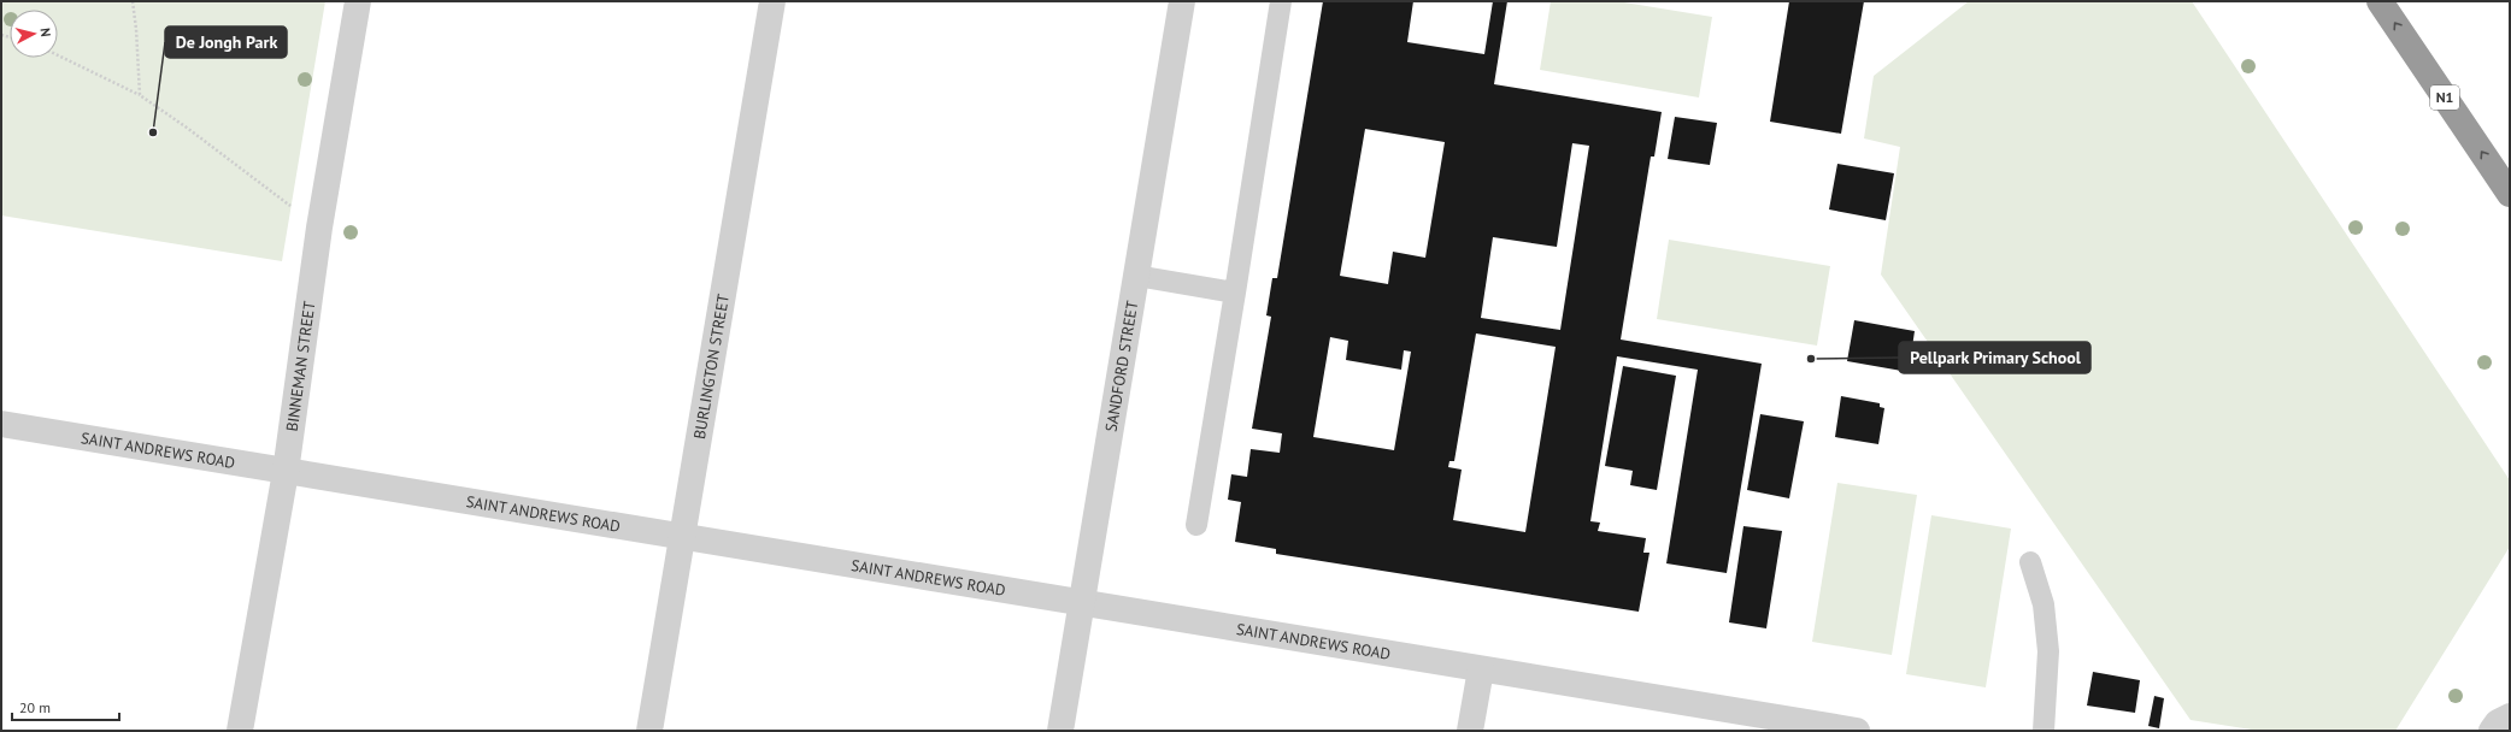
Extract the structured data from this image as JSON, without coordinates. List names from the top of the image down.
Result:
{
  "streets": {
    "highway": ["N1"],
    "street": [
      "BINNEMAN STREET",
      "BURLINGTON STREET",
      "SANDFORD STREET",
      "SAINT ANDREWS ROAD"
    ]
  },
  "crossings": [
    ["BINNEMAN STREET", "SAINT ANDREWS ROAD"],
    ["BURLINGTON STREET", "SAINT ANDREWS ROAD"],
    ["SANDFORD STREET", "SAINT ANDREWS ROAD"]
  ],
  "places": ["De Jongh Park", "Pellpark Primary School"],
  "scale_bar": "20 m",
  "north": "right"
}
